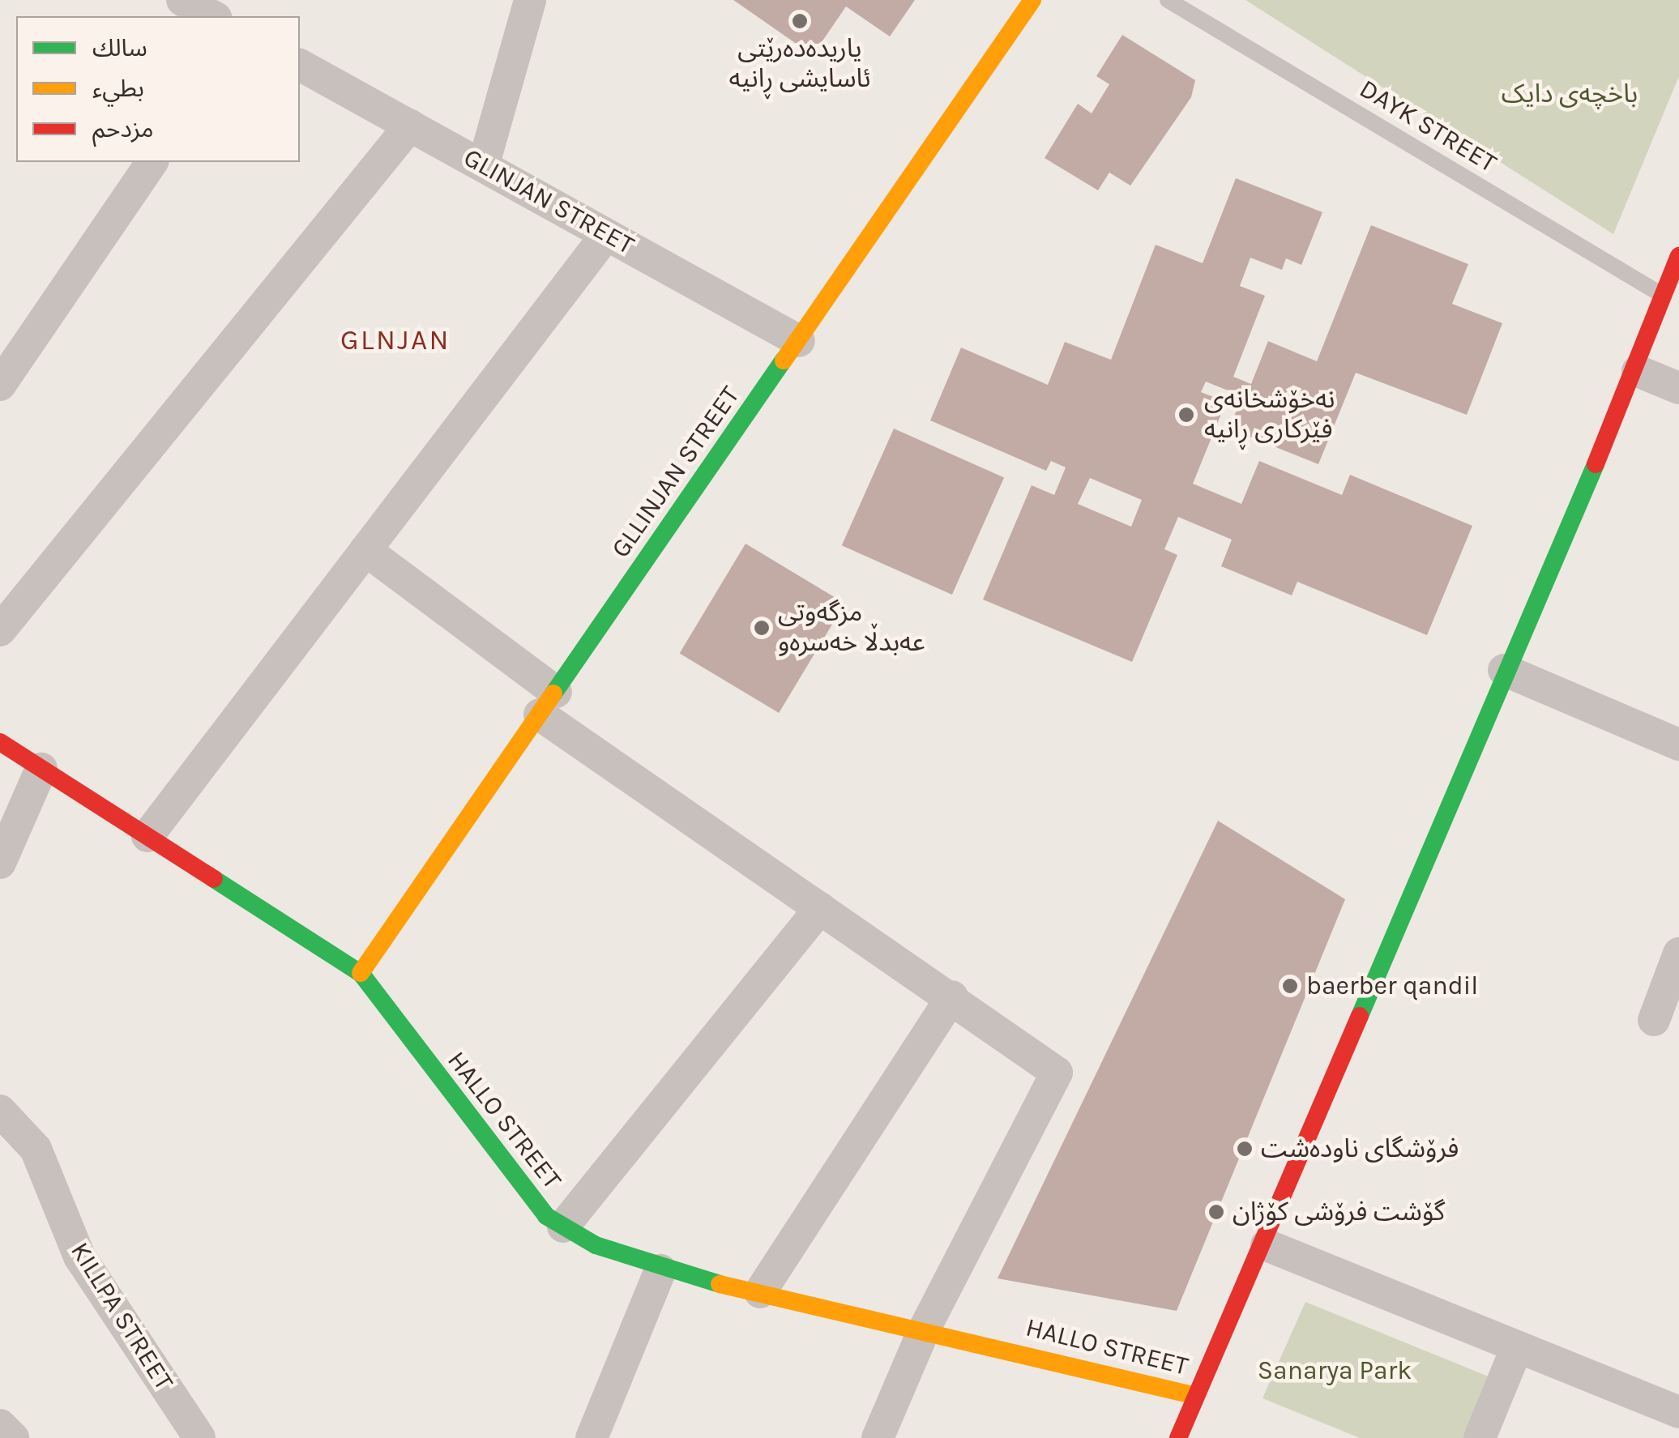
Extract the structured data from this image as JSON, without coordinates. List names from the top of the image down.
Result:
{
  "streets": {
    "street": [
      "GLINJAN STREET",
      "GLLINJAN STREET",
      "HALLO STREET",
      "KILLPA STREET"
    ],
    "lane": ["DAYK STREET"]
  },
  "crossings": [
    ["GLINJAN STREET", "GLLINJAN STREET"],
    ["GLLINJAN STREET", "HALLO STREET"]
  ],
  "districts": ["GLNJAN"],
  "parks": ["باخچەی دایک", "Sanarya Park"],
  "places": [
    "یاریدەدەرێتی ئاسایشی ڕانیە",
    "نەخۆشخانەی فێرکاری ڕانیە",
    "مزگەوتی عەبدڵا خەسرەو",
    "baerber qandil",
    "فرۆشگای ناوده‌شت",
    "گۆشت فرۆشی کۆژان"
  ],
  "legend": ["سالك", "بطيء", "مزدحم"]
}
